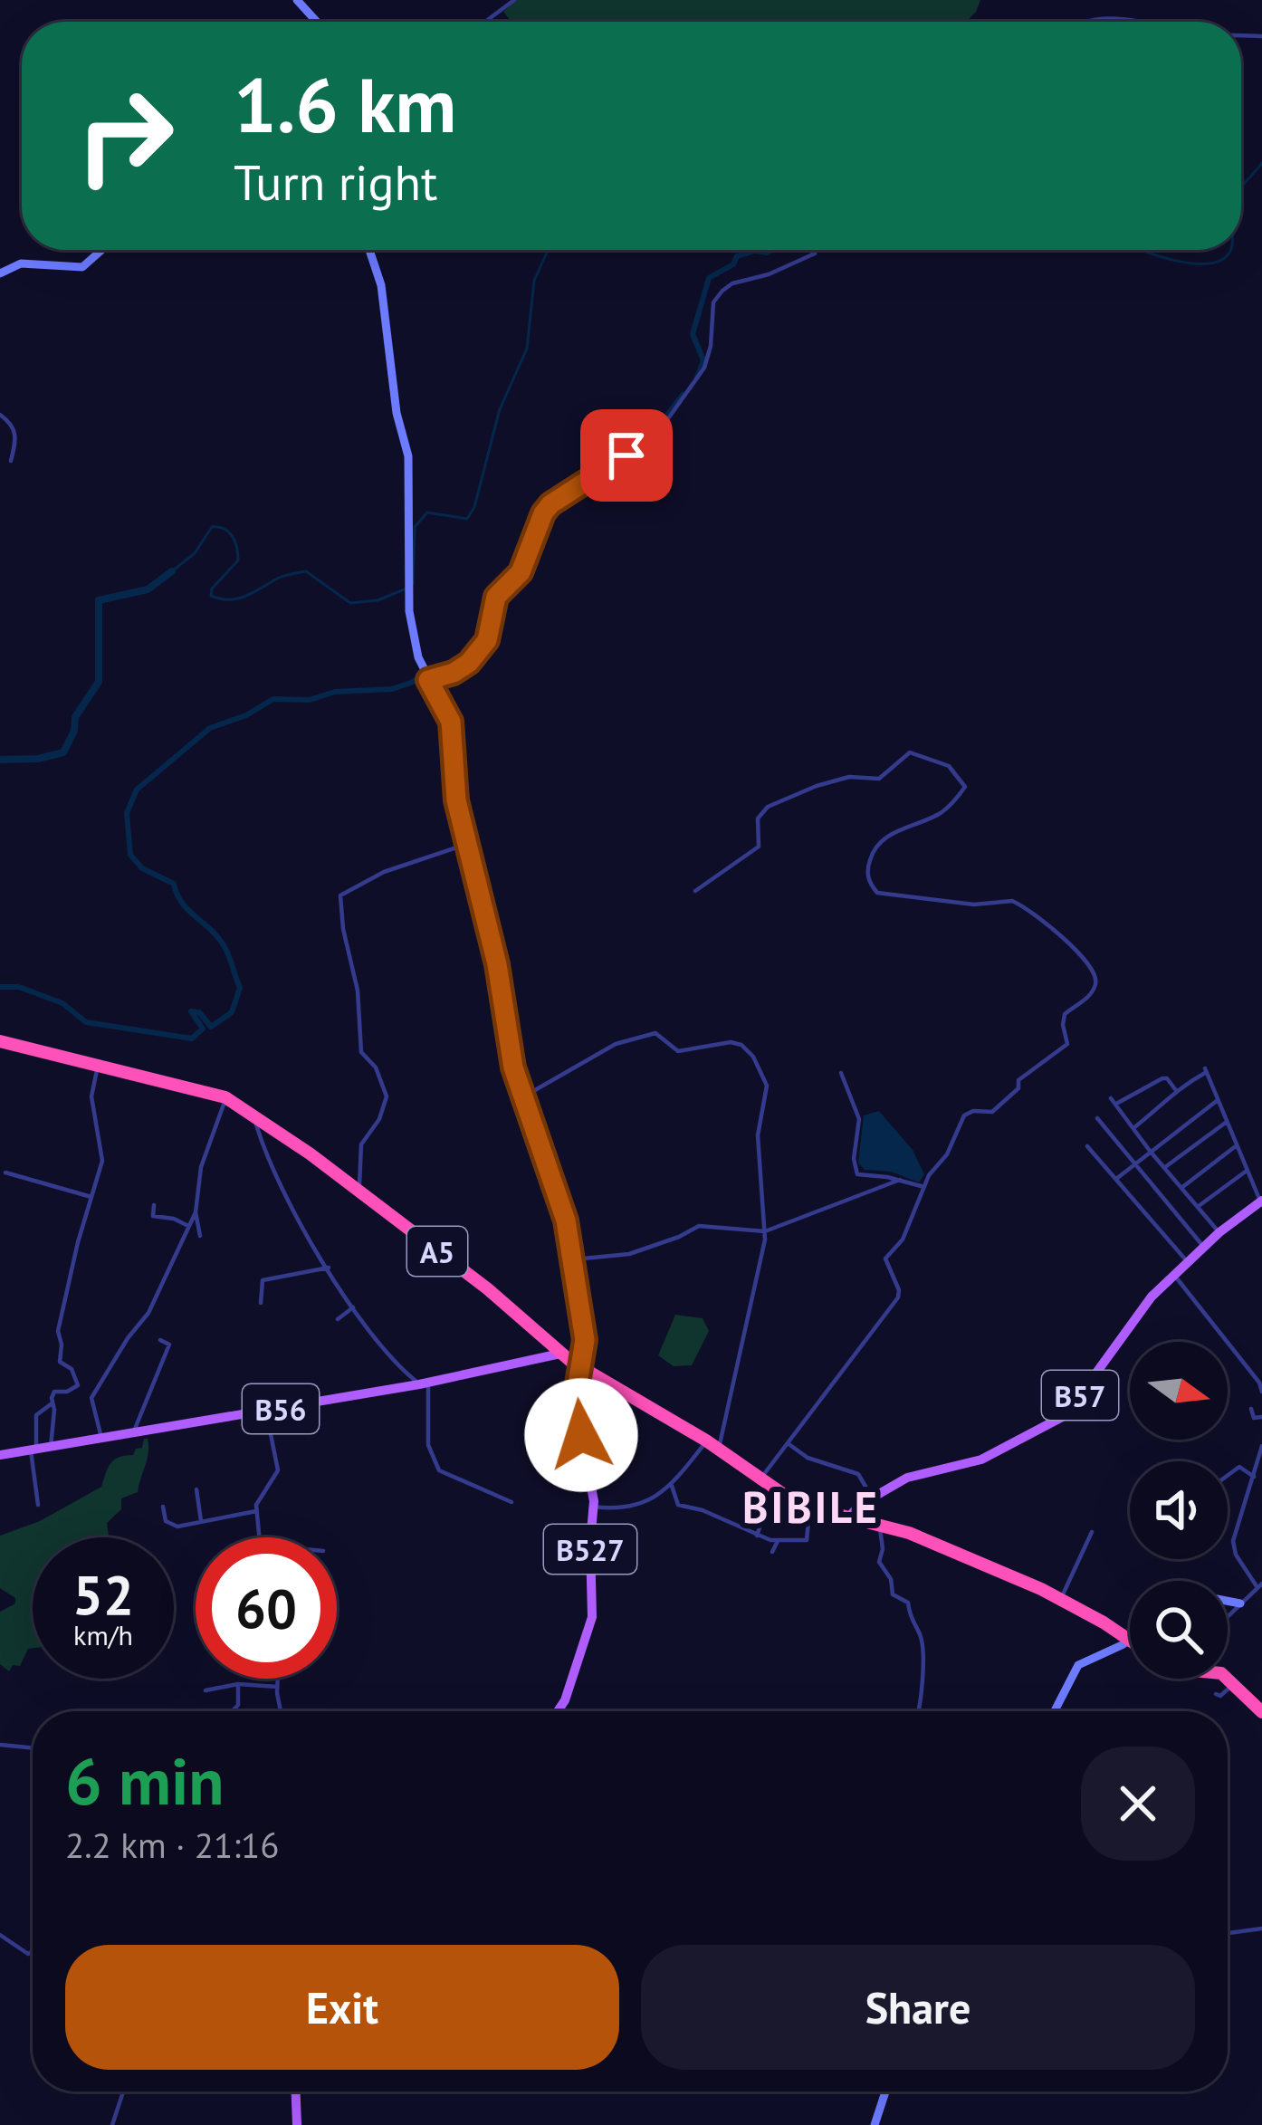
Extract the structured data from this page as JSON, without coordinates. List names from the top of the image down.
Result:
{
  "streets": {
    "highway": ["A5"],
    "main road": ["B57", "B56", "B527"]
  },
  "crossings": [
    ["A5", "B57"],
    ["A5", "B56"],
    ["A5", "B527"]
  ],
  "districts": ["BIBILE"],
  "north": "right",
  "page": {
    "turn": ["1.6 km", "Turn right"],
    "speed": "52 km/h",
    "limit": "60",
    "heading": ["6 min", "2.2 km · 21:16"],
    "buttons": ["Exit", "Share"]
  }
}
